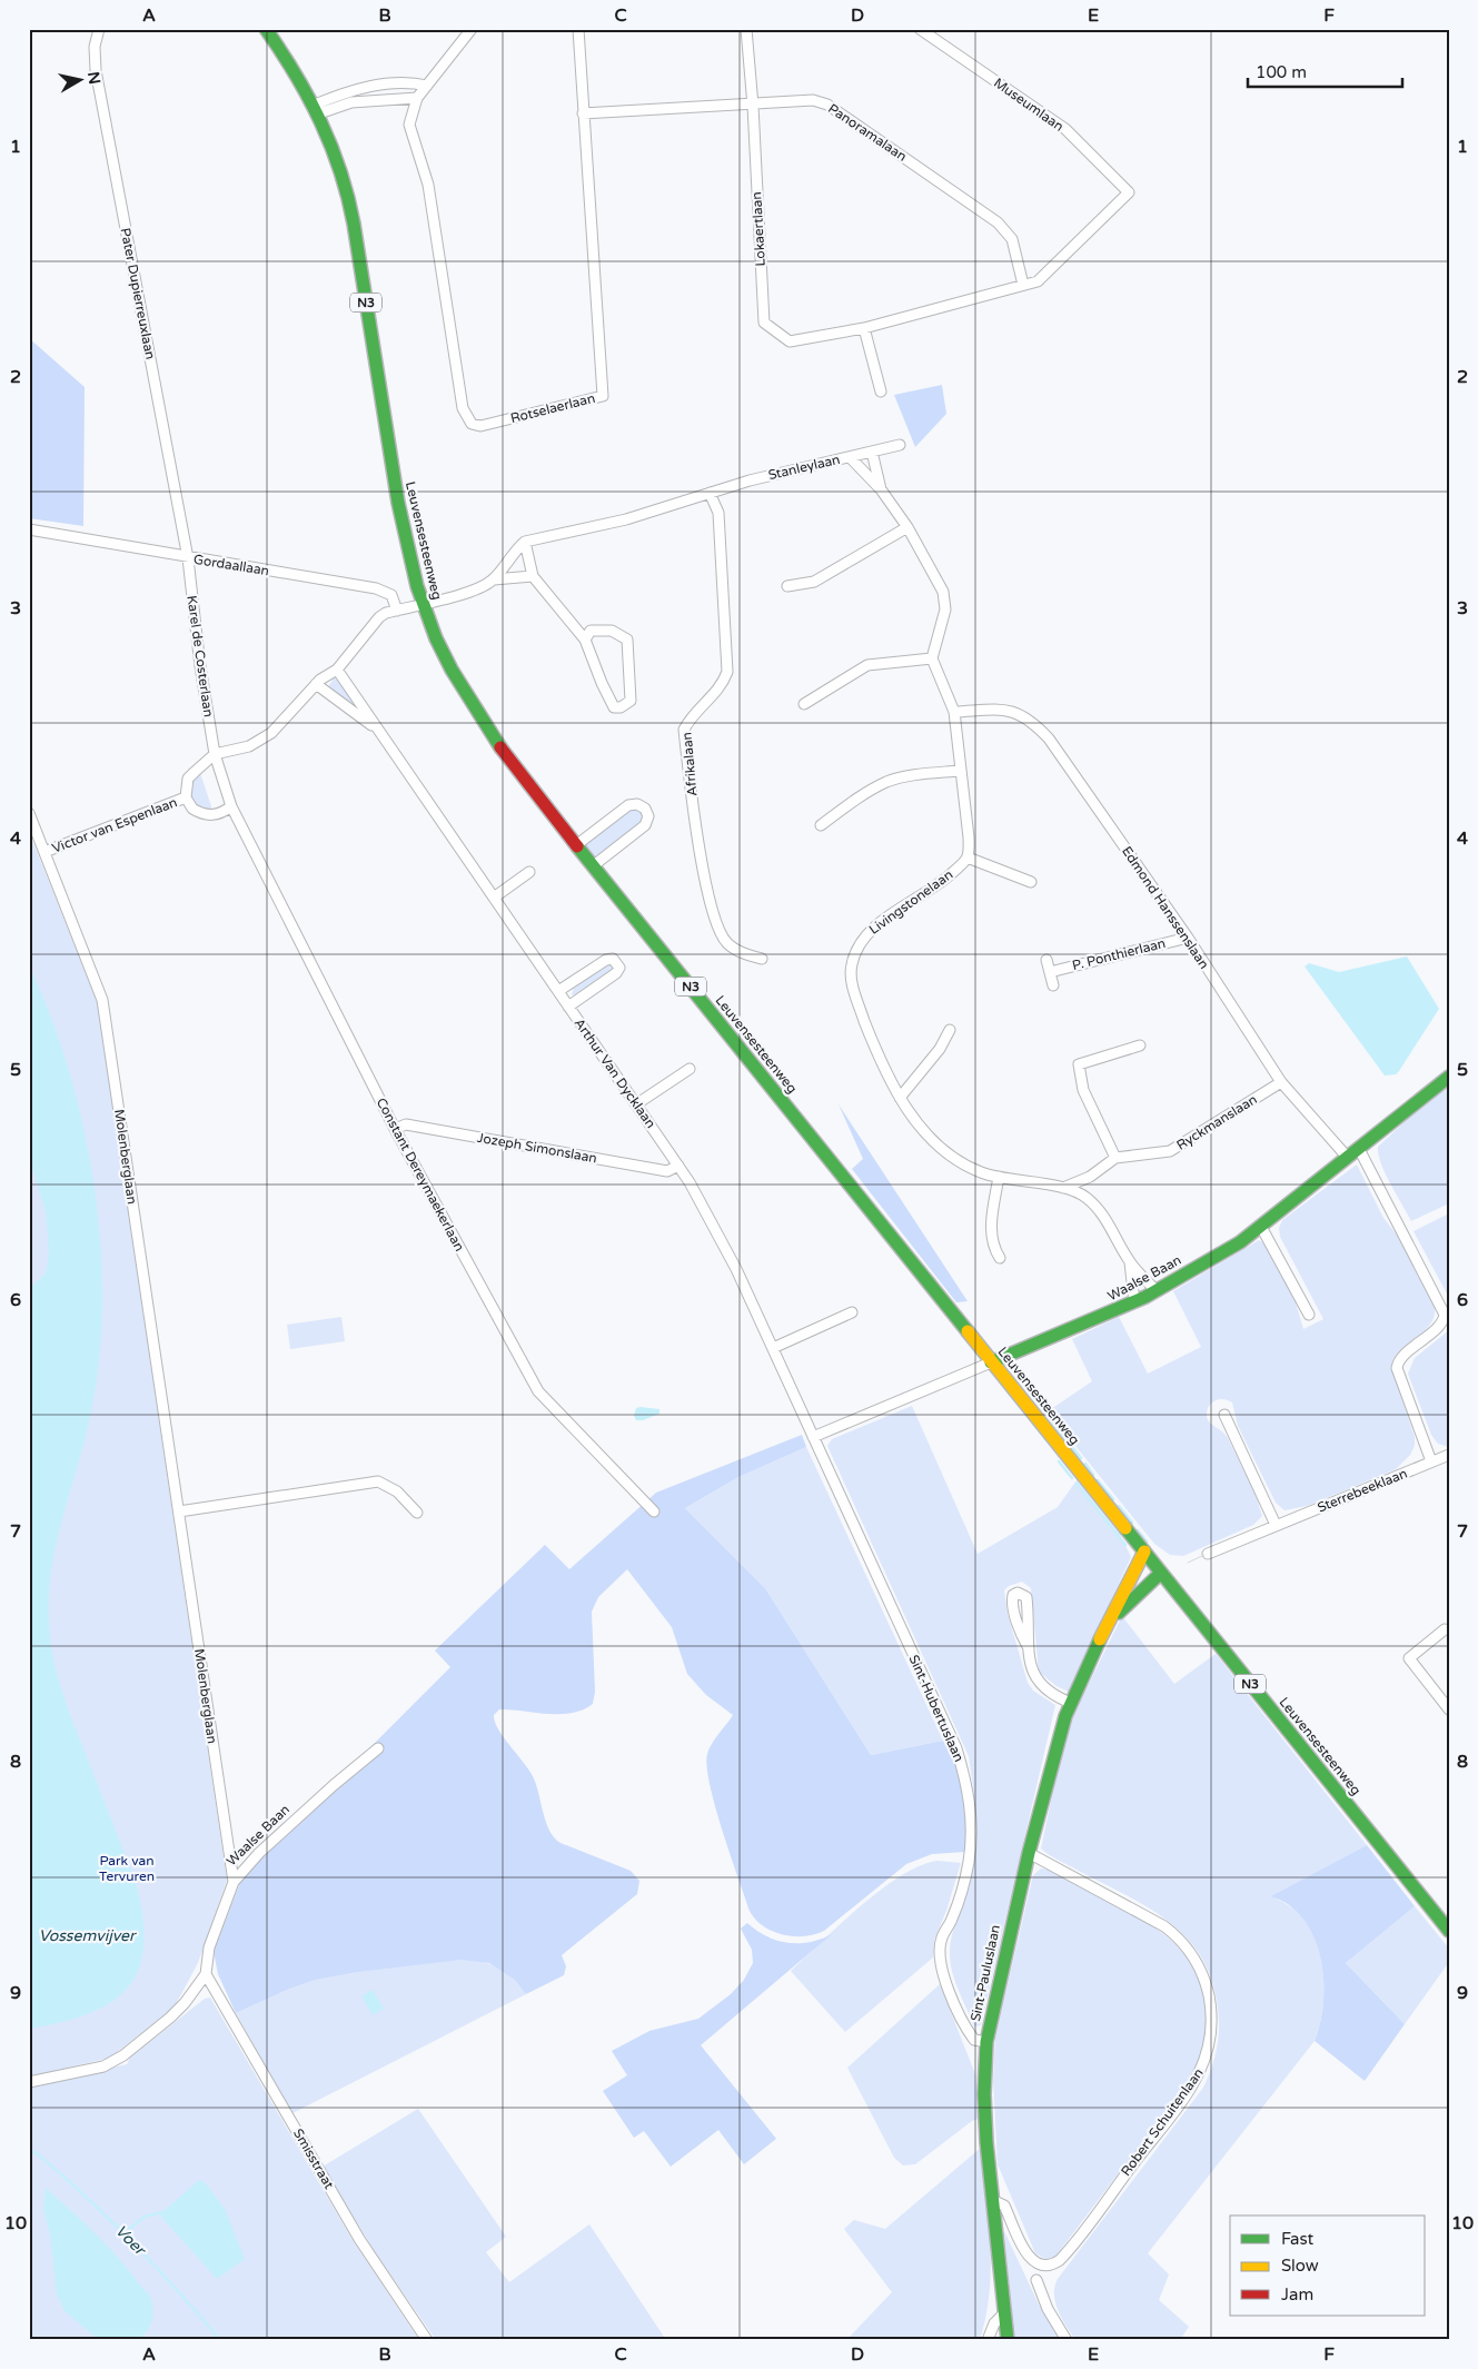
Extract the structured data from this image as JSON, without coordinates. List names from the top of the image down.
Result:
{
  "streets": {
    "main road": [
      "N3",
      "Leuvensesteenweg",
      "Waalse Baan",
      "Sint-Pauluslaan"
    ],
    "street": [
      "Museumlaan",
      "Panoramalaan",
      "Lokaertlaan",
      "Pater Dupierreuxlaan",
      "Rotselaerlaan",
      "Stanleylaan",
      "Gordaallaan",
      "Karel de Costerlaan",
      "Afrikalaan",
      "Victor van Espenlaan",
      "Livingstonelaan",
      "Edmond Hanssenslaan",
      "P. Ponthierlaan",
      "Arthur Van Dycklaan",
      "Ryckmanslaan",
      "Jozeph Simonslaan",
      "Molenberglaan",
      "Constant Dereymaekerlaan",
      "Sterrebeeklaan",
      "Sint-Hubertuslaan",
      "Robert Schuitenlaan",
      "Smisstraat"
    ]
  },
  "crossings": [
    ["Museumlaan", "Lokaertlaan"],
    ["Panoramalaan", "Lokaertlaan"],
    ["Panoramalaan", "Rotselaerlaan"],
    ["Pater Dupierreuxlaan", "Gordaallaan"],
    ["Pater Dupierreuxlaan", "Karel de Costerlaan"],
    ["Stanleylaan", "Afrikalaan"],
    ["Leuvensesteenweg", "Waalse Baan"],
    ["Leuvensesteenweg", "Sint-Pauluslaan"],
    ["Gordaallaan", "Karel de Costerlaan"],
    ["Karel de Costerlaan", "Constant Dereymaekerlaan"],
    ["Victor van Espenlaan", "Molenberglaan"],
    ["Livingstonelaan", "Ryckmanslaan"],
    ["Livingstonelaan", "Waalse Baan"],
    ["Edmond Hanssenslaan", "P. Ponthierlaan"],
    ["Edmond Hanssenslaan", "Ryckmanslaan"],
    ["Edmond Hanssenslaan", "Waalse Baan"],
    ["Arthur Van Dycklaan", "Jozeph Simonslaan"],
    ["Arthur Van Dycklaan", "Waalse Baan"],
    ["Arthur Van Dycklaan", "Sint-Hubertuslaan"],
    ["Jozeph Simonslaan", "Constant Dereymaekerlaan"],
    ["Molenberglaan", "Waalse Baan"],
    ["Waalse Baan", "Sint-Hubertuslaan"],
    ["Waalse Baan", "Smisstraat"],
    ["Sint-Hubertuslaan", "Sint-Pauluslaan"],
    ["Sint-Pauluslaan", "Robert Schuitenlaan"]
  ],
  "water": ["Vossemvijver", "Voer"],
  "parks": ["Park van Tervuren"],
  "legend": ["Fast", "Slow", "Jam"],
  "scale_bar": "100 m",
  "north": "right",
  "grid": {
    "columns": [
      "A",
      "B",
      "C",
      "D",
      "E",
      "F"
    ],
    "rows": [
      "1",
      "2",
      "3",
      "4",
      "5",
      "6",
      "7",
      "8",
      "9",
      "10"
    ]
  }
}
